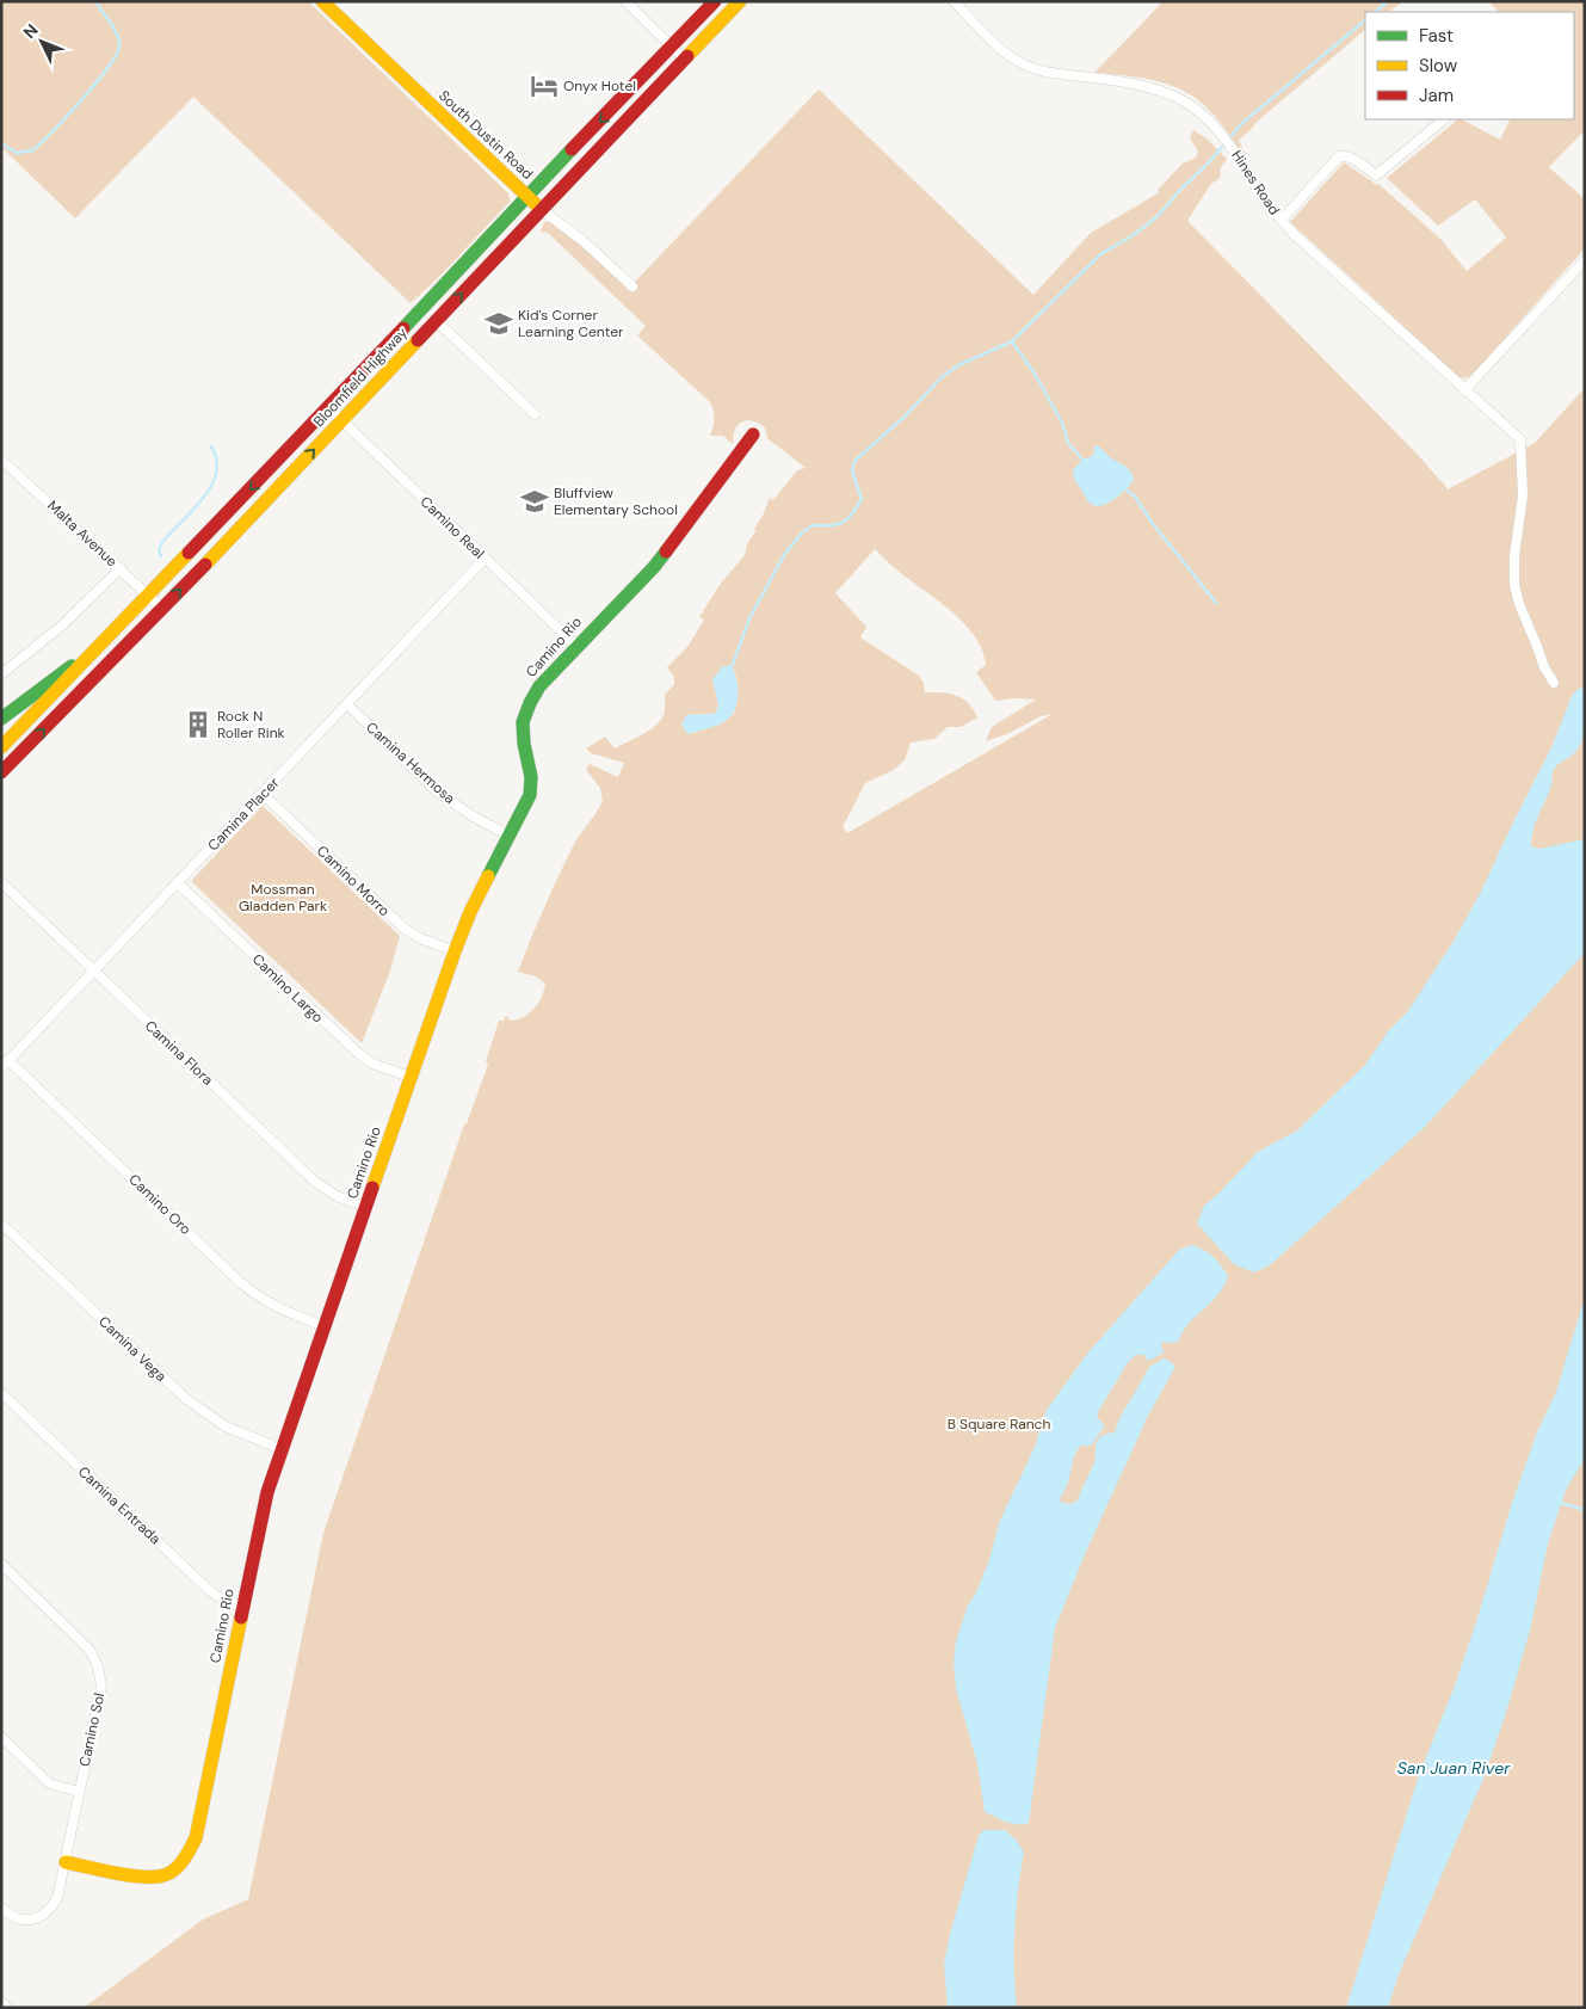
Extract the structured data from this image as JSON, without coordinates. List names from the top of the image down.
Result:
{
  "streets": {
    "main road": ["South Dustin Road", "Bloomfield Highway", "Camino Rio"],
    "street": [
      "Hines Road",
      "Camino Real",
      "Malta Avenue",
      "Camina Hermosa",
      "Camina Placer",
      "Camino Morro",
      "Camino Largo",
      "Camina Flora",
      "Camino Oro",
      "Camina Vega",
      "Camina Entrada",
      "Camino Sol"
    ]
  },
  "crossings": [
    ["South Dustin Road", "Bloomfield Highway"],
    ["Bloomfield Highway", "Camino Real"],
    ["Bloomfield Highway", "Malta Avenue"],
    ["Camino Real", "Camino Rio"],
    ["Camino Real", "Camina Placer"],
    ["Camino Rio", "Camina Hermosa"],
    ["Camino Rio", "Camino Morro"],
    ["Camino Rio", "Camino Largo"],
    ["Camino Rio", "Camina Flora"],
    ["Camino Rio", "Camino Oro"],
    ["Camino Rio", "Camina Vega"],
    ["Camino Rio", "Camina Entrada"],
    ["Camino Rio", "Camino Sol"],
    ["Camina Hermosa", "Camina Placer"],
    ["Camina Placer", "Camino Morro"],
    ["Camina Placer", "Camino Largo"],
    ["Camina Placer", "Camina Flora"],
    ["Camina Placer", "Camino Oro"]
  ],
  "water": ["San Juan River"],
  "parks": ["Mossman Gladden Park", "B Square Ranch"],
  "places": {
    "hotel": ["Onyx Hotel"],
    "school or university": ["Kid's Corner Learning Center", "Bluffview Elementary School"],
    "building": ["Rock N Roller Rink"]
  },
  "legend": ["Fast", "Slow", "Jam"],
  "north": "top left"
}
